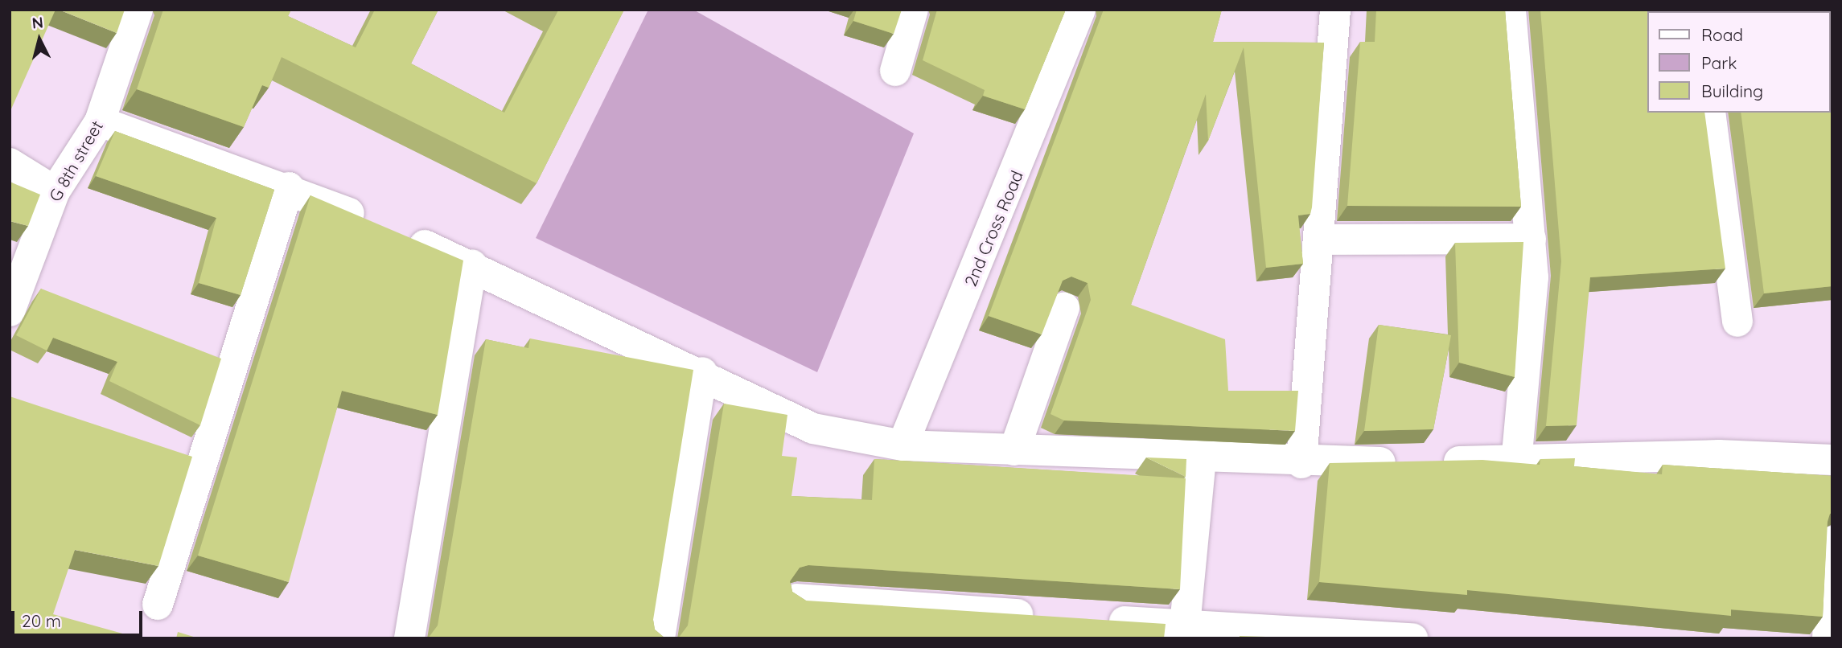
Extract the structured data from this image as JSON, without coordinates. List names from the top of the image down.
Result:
{
  "streets": {
    "street": ["G 8th street", "2nd Cross Road"]
  },
  "legend": ["Road", "Park", "Building"],
  "scale_bar": "20 m",
  "north": "top"
}
